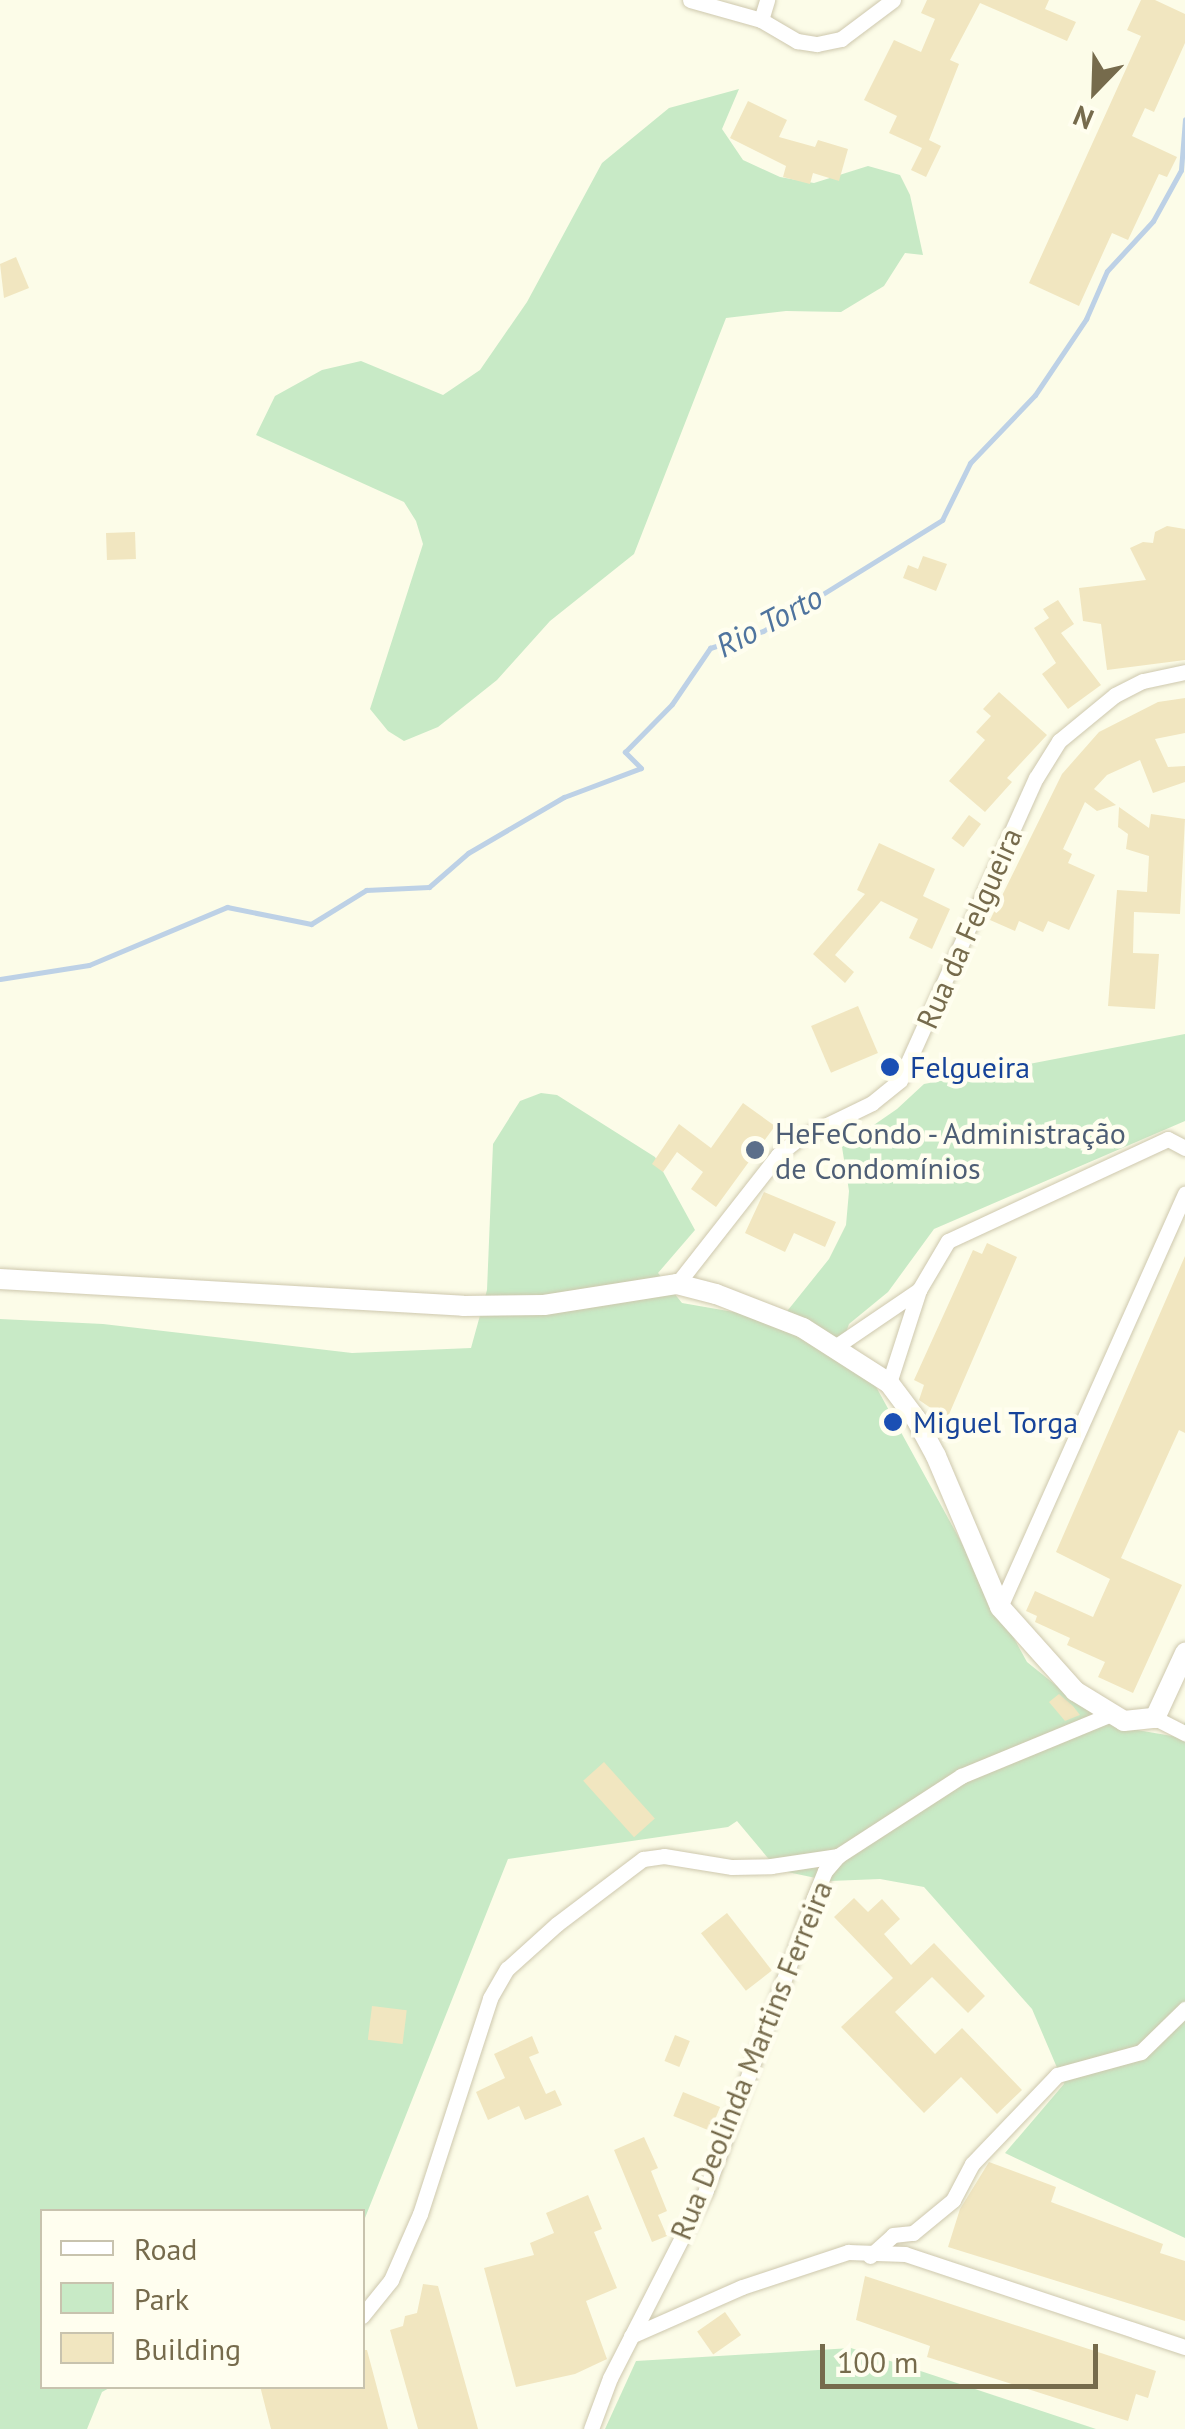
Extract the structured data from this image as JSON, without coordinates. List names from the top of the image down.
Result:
{
  "streets": {
    "street": ["Rua da Felgueira", "Rua Deolinda Martins Ferreira"]
  },
  "water": ["Rio Torto"],
  "places": ["Felgueira", "HeFeCondo - Administração de Condomínios", "Miguel Torga"],
  "legend": ["Road", "Park", "Building"],
  "scale_bar": "100 m",
  "north": "bottom left"
}
